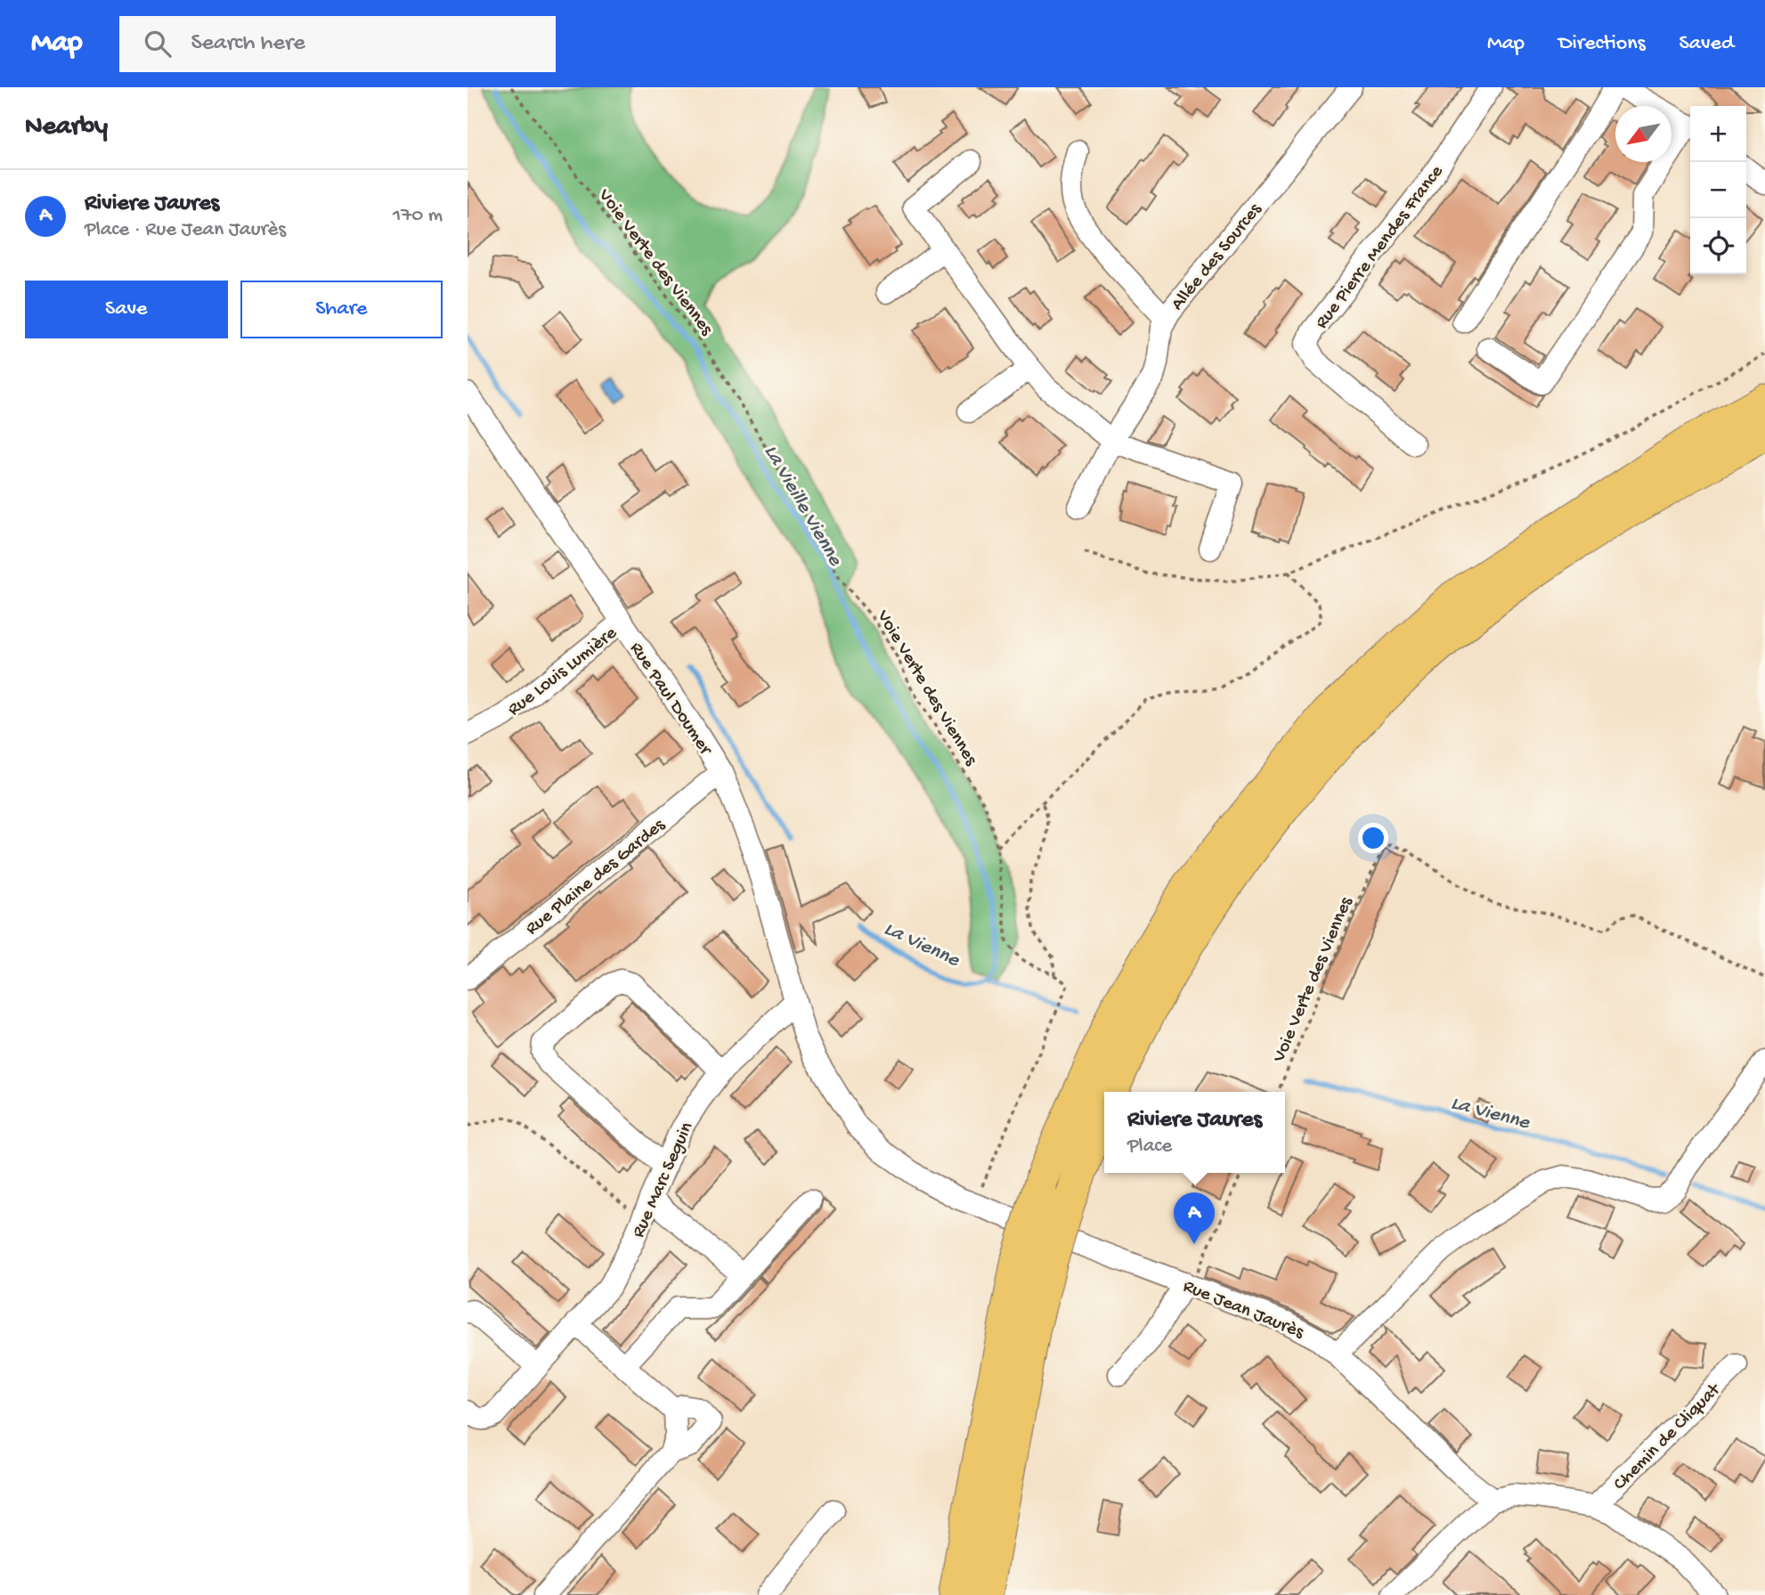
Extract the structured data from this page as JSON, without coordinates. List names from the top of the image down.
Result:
{
  "streets": {
    "street": [
      "Rue Pierre Mendes France",
      "Allée des Sources",
      "Rue Louis Lumière",
      "Rue Paul Doumer",
      "Rue Plaine des Gardes",
      "Rue Marc Seguin",
      "Rue Jean Jaurès",
      "Chemin de Cliquat"
    ],
    "path": ["Voie Verte des Viennes"]
  },
  "crossings": [
    ["Rue Louis Lumière", "Rue Paul Doumer"],
    ["Rue Paul Doumer", "Rue Plaine des Gardes"],
    ["Rue Paul Doumer", "Rue Marc Seguin"],
    ["Rue Paul Doumer", "Rue Jean Jaurès"]
  ],
  "water": ["La Vieille Vienne", "La Vienne"],
  "north": "bottom left",
  "page": {
    "header": "Map",
    "search": "Search here",
    "nav": ["Map", "Directions", "Saved"],
    "heading": "Nearby",
    "map_buttons": ["+", "−"],
    "list": [
      {
        "mark": "A",
        "name": "Riviere Jaures",
        "note": "Place · Rue Jean Jaurès",
        "value": "170 m"
      }
    ],
    "buttons": ["Save", "Share"],
    "popup": ["Riviere Jaures", "Place"],
    "pins": "A"
  }
}
